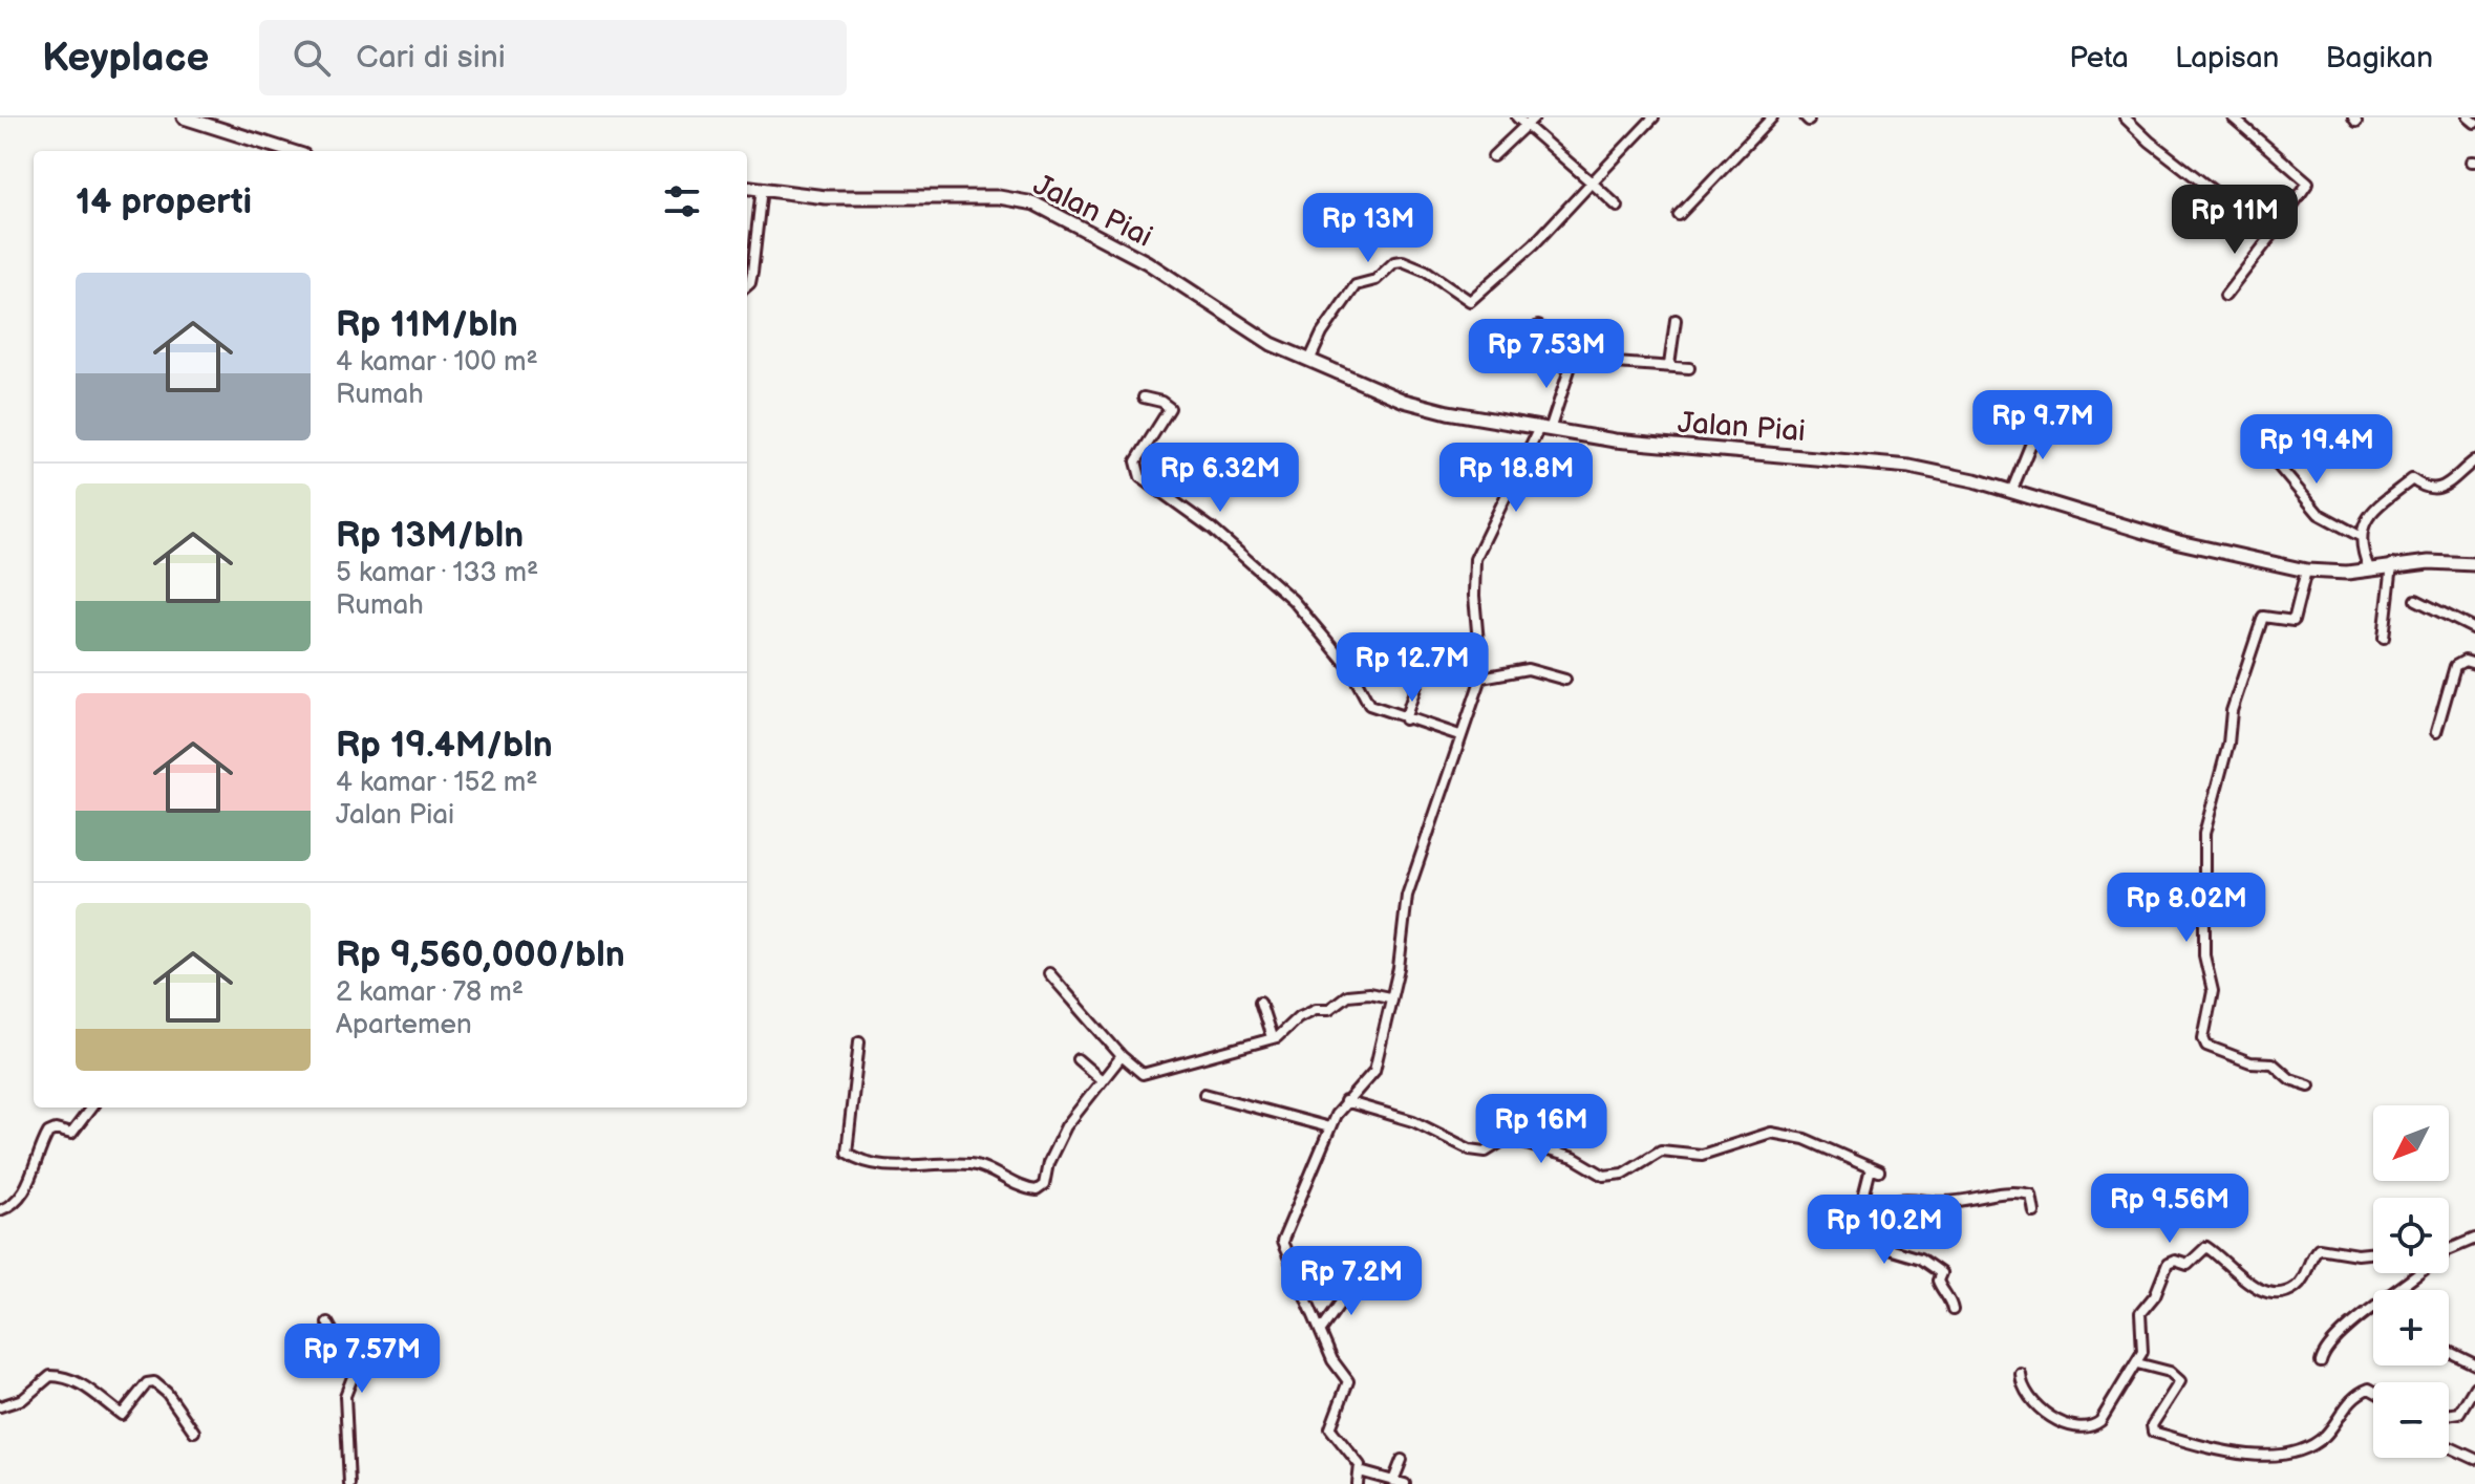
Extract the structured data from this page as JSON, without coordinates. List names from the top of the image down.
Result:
{
  "streets": {
    "street": ["Jalan Piai"]
  },
  "north": "bottom left",
  "page": {
    "header": "Keyplace",
    "search": "Cari di sini",
    "nav": ["Peta", "Lapisan", "Bagikan"],
    "heading": "14 properti",
    "price": [
      "Rp 11M",
      "Rp 13M",
      "Rp 7.53M",
      "Rp 9.7M",
      "Rp 19.4M",
      "Rp 6.32M",
      "Rp 18.8M",
      "Rp 12.7M",
      "Rp 8.02M",
      "Rp 16M",
      "Rp 9.56M",
      "Rp 10.2M",
      "Rp 7.2M",
      "Rp 7.57M"
    ],
    "list": [
      {
        "name": "Rp 11M/bln",
        "note": "4 kamar · 100 m² · Rumah"
      },
      {
        "name": "Rp 13M/bln",
        "note": "5 kamar · 133 m² · Rumah"
      },
      {
        "name": "Rp 19.4M/bln",
        "note": "4 kamar · 152 m² · Jalan Piai"
      },
      {
        "name": "Rp 9,560,000/bln",
        "note": "2 kamar · 78 m² · Apartemen"
      }
    ],
    "map_buttons": ["+", "−"]
  }
}
